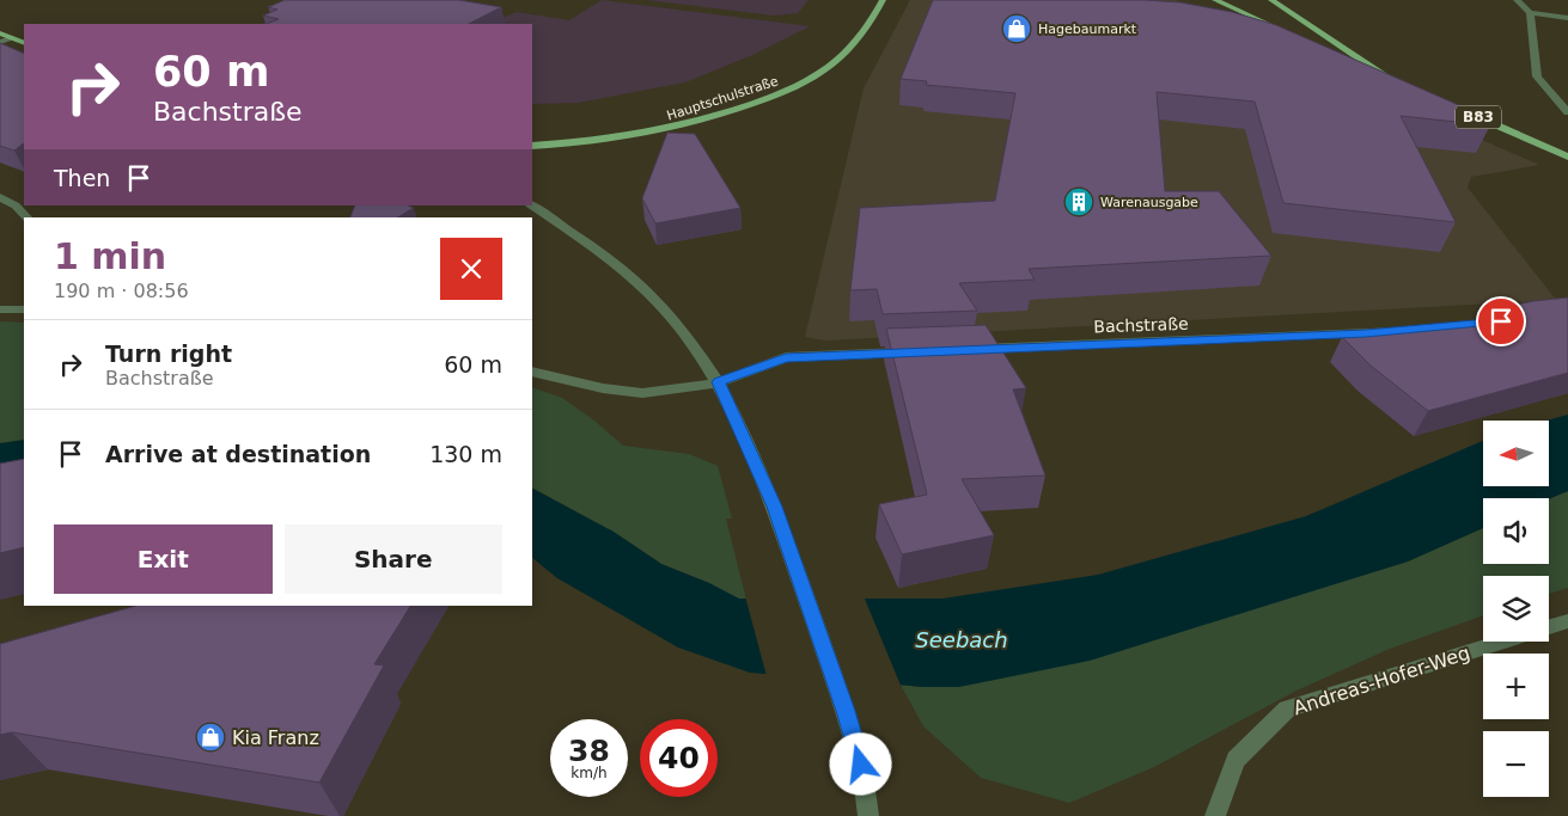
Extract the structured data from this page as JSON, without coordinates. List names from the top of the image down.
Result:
{
  "streets": {
    "main road": ["Hauptschulstraße", "B83"],
    "street": ["Bachstraße", "Andreas-Hofer-Weg"]
  },
  "water": ["Seebach"],
  "places": {
    "shop": ["Hagebaumarkt", "Kia Franz"],
    "building": ["Warenausgabe"]
  },
  "north": "left",
  "page": {
    "turn": ["60 m", "Bachstraße"],
    "then": "Then",
    "heading": ["1 min", "190 m · 08:56"],
    "list": [
      {
        "name": "Turn right",
        "note": "Bachstraße",
        "value": "60 m"
      },
      {
        "name": "Arrive at destination",
        "value": "130 m"
      }
    ],
    "map_buttons": ["+", "−"],
    "buttons": ["Exit", "Share"],
    "speed": "38 km/h",
    "limit": "40"
  }
}
